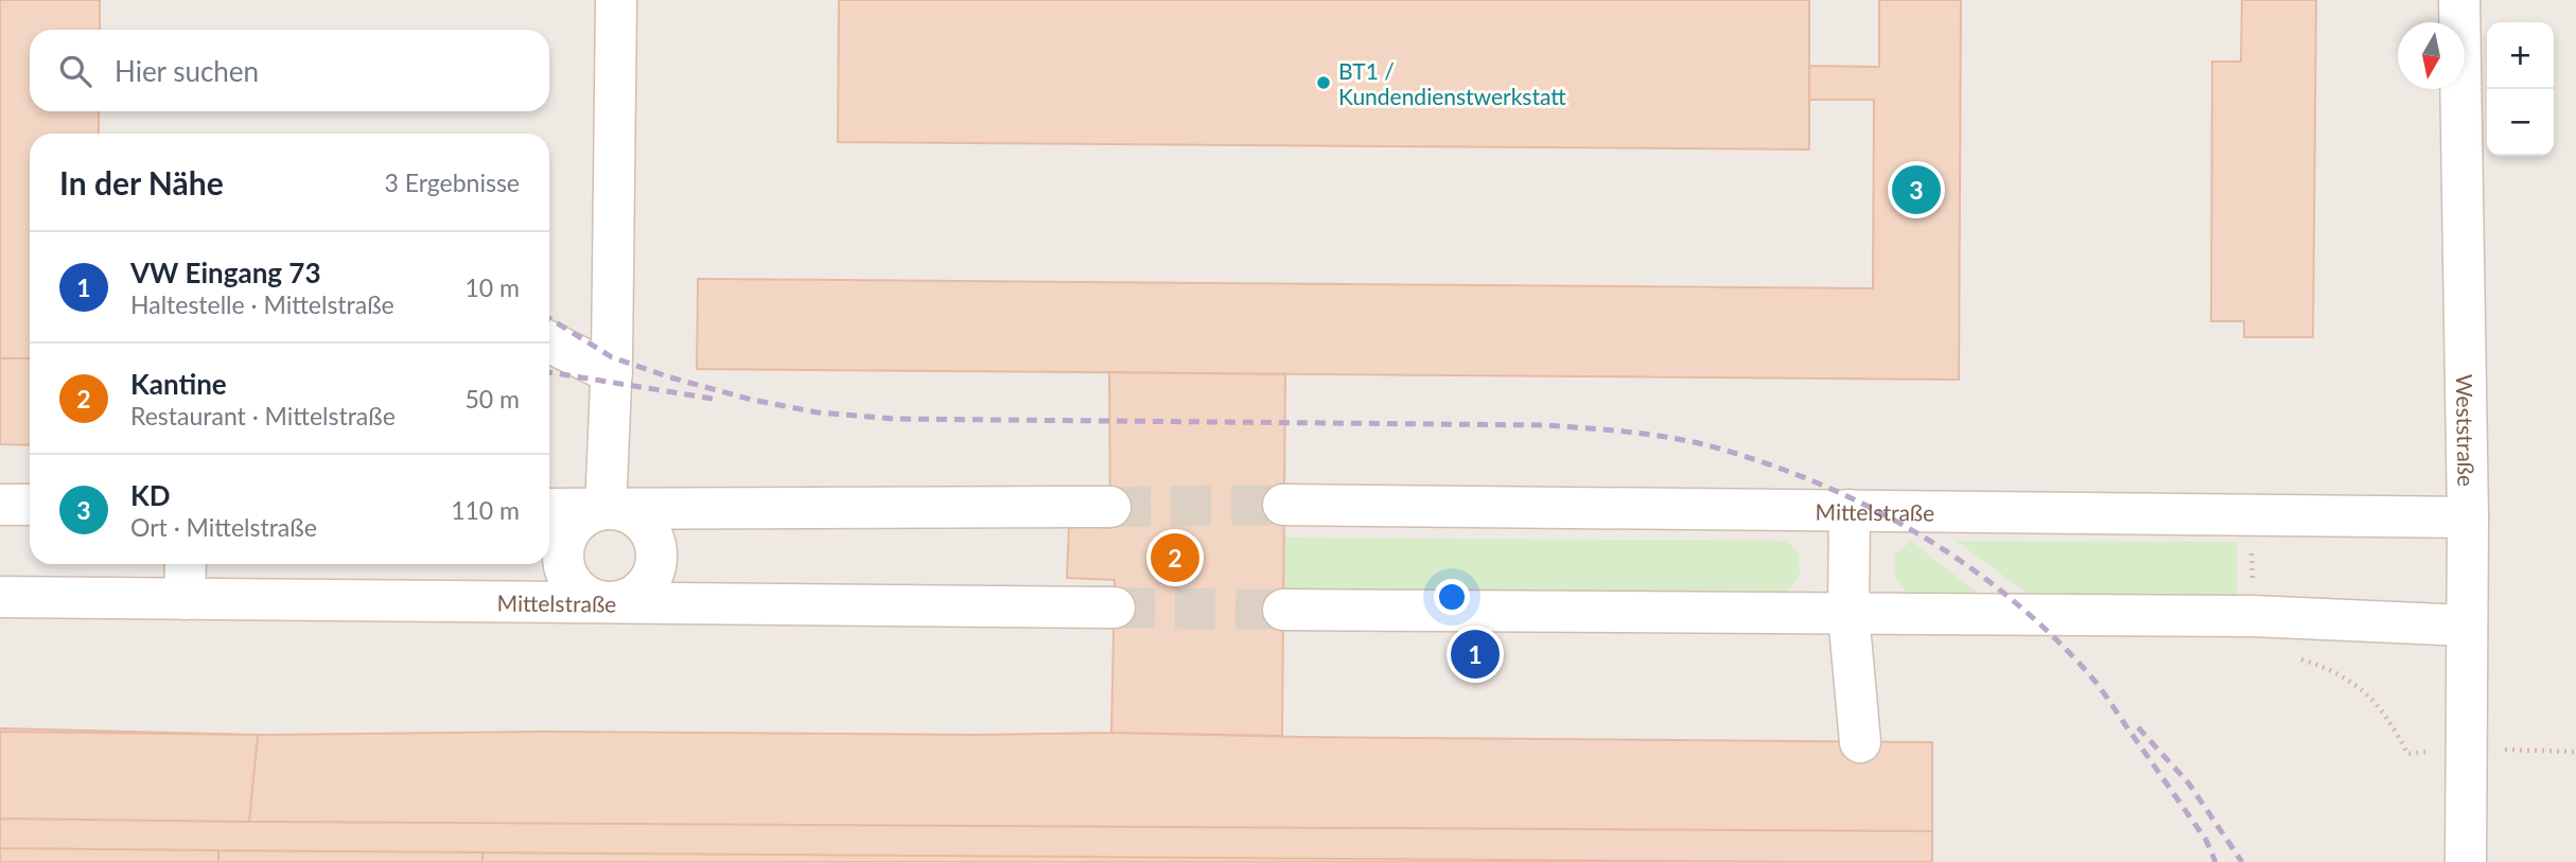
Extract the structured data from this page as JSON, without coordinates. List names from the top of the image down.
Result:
{
  "streets": {
    "street": ["Weststraße", "Mittelstraße"]
  },
  "crossings": [
    ["Weststraße", "Mittelstraße"]
  ],
  "places": ["BT1 / Kundendienstwerkstatt"],
  "north": "bottom",
  "page": {
    "map_buttons": ["+", "−"],
    "search": "Hier suchen",
    "heading": ["In der Nähe", "3 Ergebnisse"],
    "pins": ["3", "2", "1"],
    "list": [
      {
        "mark": "1",
        "name": "VW Eingang 73",
        "note": "Haltestelle · Mittelstraße",
        "value": "10 m"
      },
      {
        "mark": "2",
        "name": "Kantine",
        "note": "Restaurant · Mittelstraße",
        "value": "50 m"
      },
      {
        "mark": "3",
        "name": "KD",
        "note": "Ort · Mittelstraße",
        "value": "110 m"
      }
    ]
  }
}
